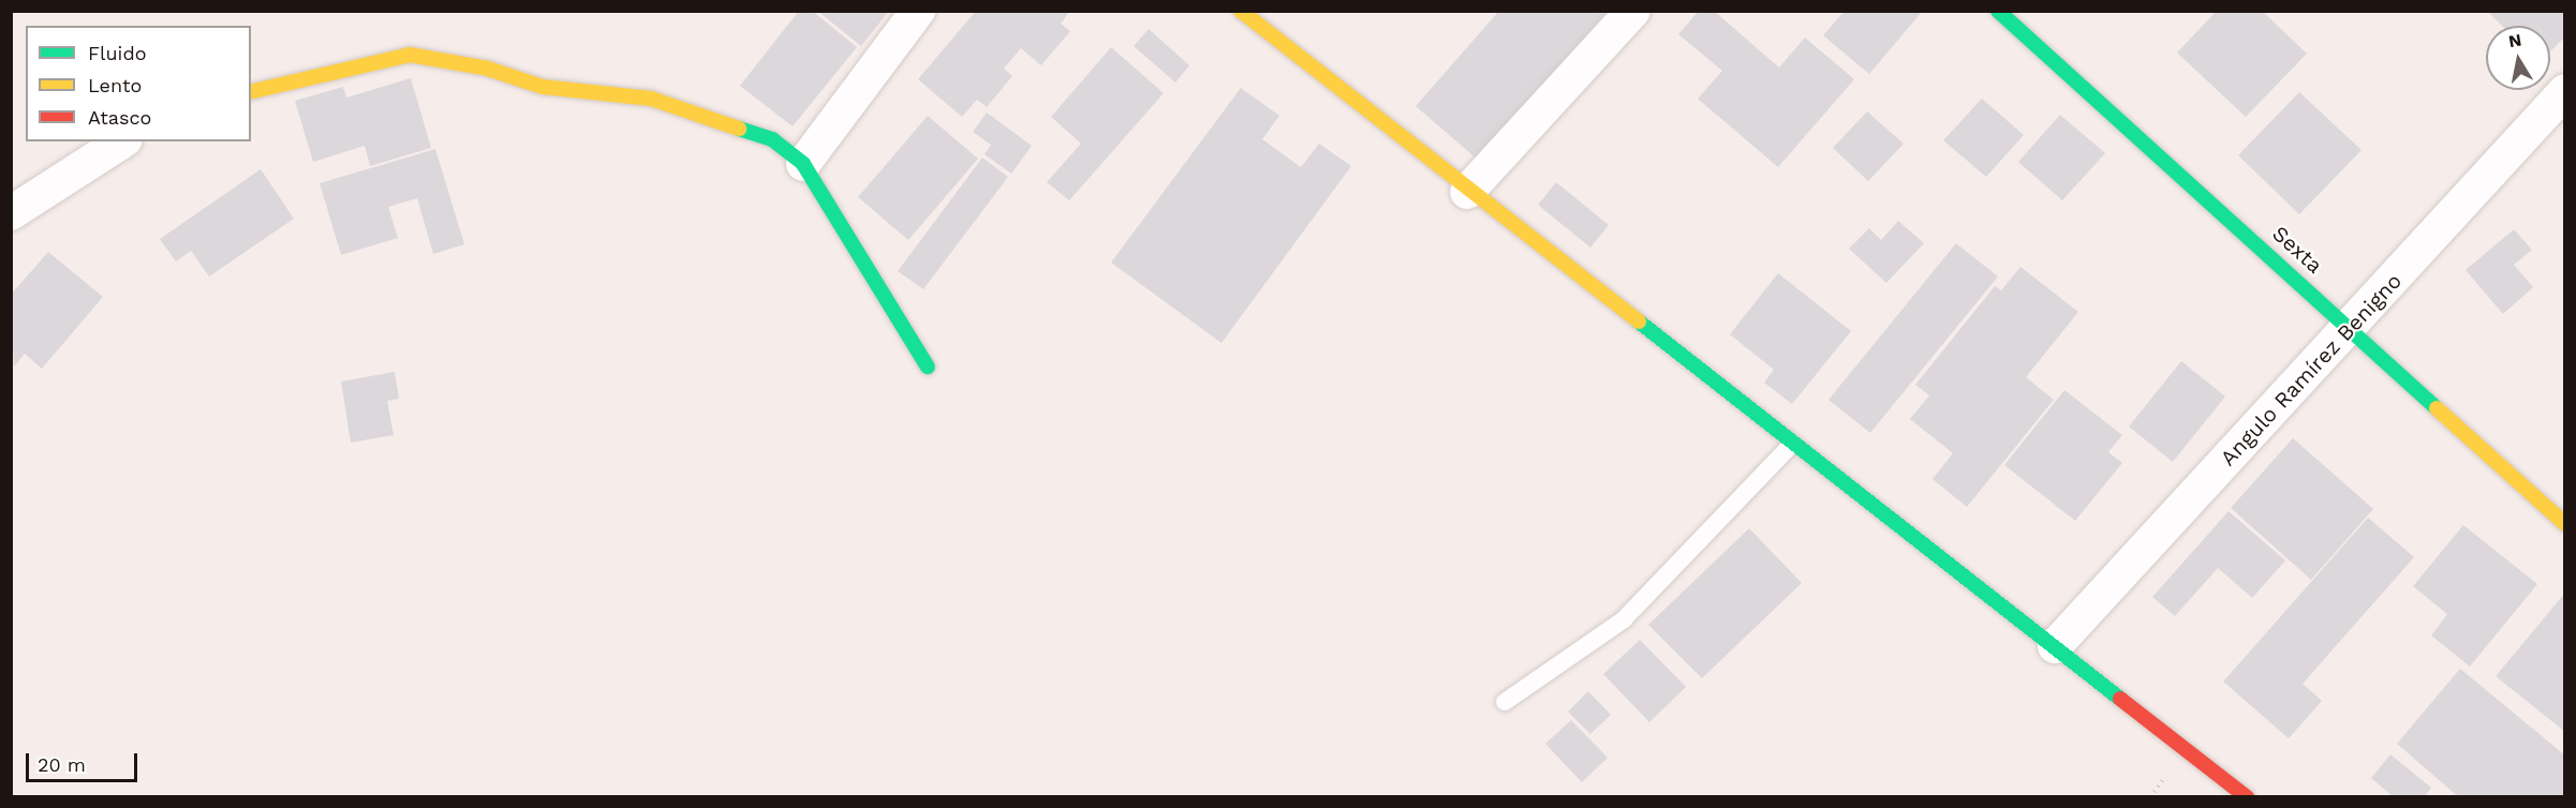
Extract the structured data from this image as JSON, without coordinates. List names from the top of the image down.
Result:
{
  "streets": {
    "main road": ["Sexta"],
    "street": ["Angulo Ramírez Benigno"]
  },
  "crossings": [
    ["Sexta", "Angulo Ramírez Benigno"]
  ],
  "legend": ["Fluido", "Lento", "Atasco"],
  "scale_bar": "20 m",
  "north": "top"
}
